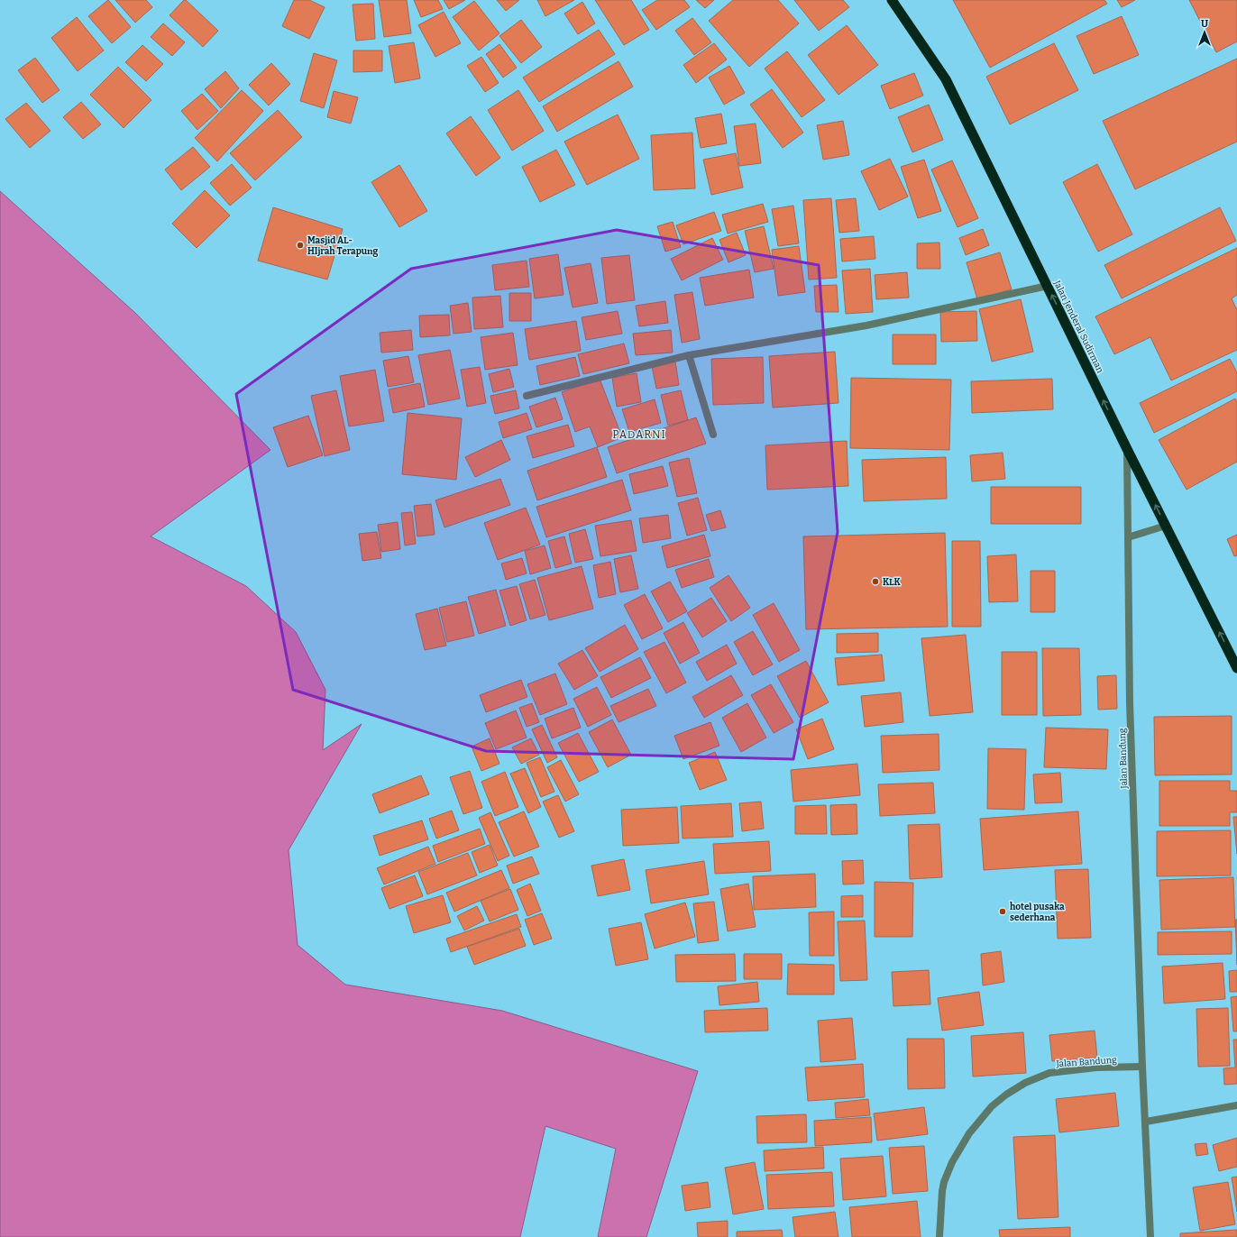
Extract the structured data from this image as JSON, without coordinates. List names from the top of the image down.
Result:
{
  "streets": {
    "highway": ["Jalan Jenderal Sudirman"],
    "street": ["Jalan Bandung"]
  },
  "crossings": [
    ["Jalan Jenderal Sudirman", "Jalan Bandung"]
  ],
  "one_way": ["Jalan Jenderal Sudirman"],
  "districts": ["PADARNI"],
  "places": ["Masjid AL- HIjrah Terapung", "KLK", "hotel pusaka sederhana"],
  "north": "top"
}
